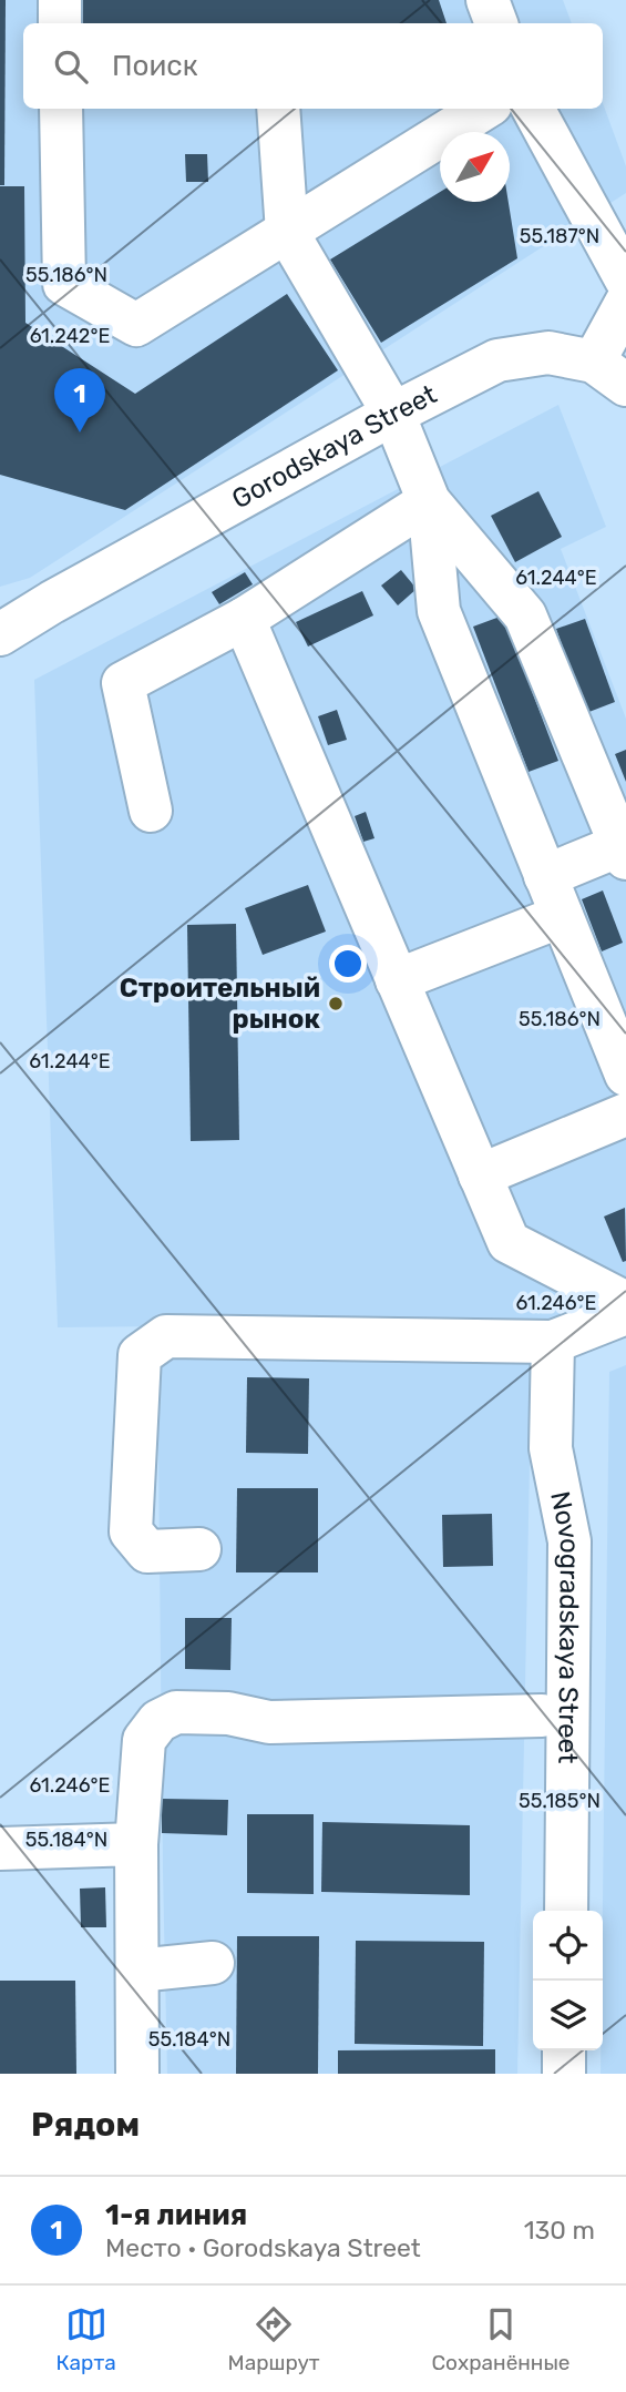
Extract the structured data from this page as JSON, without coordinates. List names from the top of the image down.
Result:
{
  "streets": {
    "street": ["Gorodskaya Street", "Novogradskaya Street"]
  },
  "places": ["Строительный рынок"],
  "north": "top right",
  "page": {
    "search": "Поиск",
    "pins": "1",
    "heading": "Рядом",
    "list": [
      {
        "mark": "1",
        "name": "1-я линия",
        "note": "Место · Gorodskaya Street",
        "value": "130 m"
      }
    ],
    "nav": ["Карта", "Маршрут", "Сохранённые"]
  },
  "coordinates": [
    "55.187°N",
    "55.186°N",
    "61.242°E",
    "61.244°E",
    "61.246°E",
    "55.185°N",
    "55.184°N"
  ]
}
